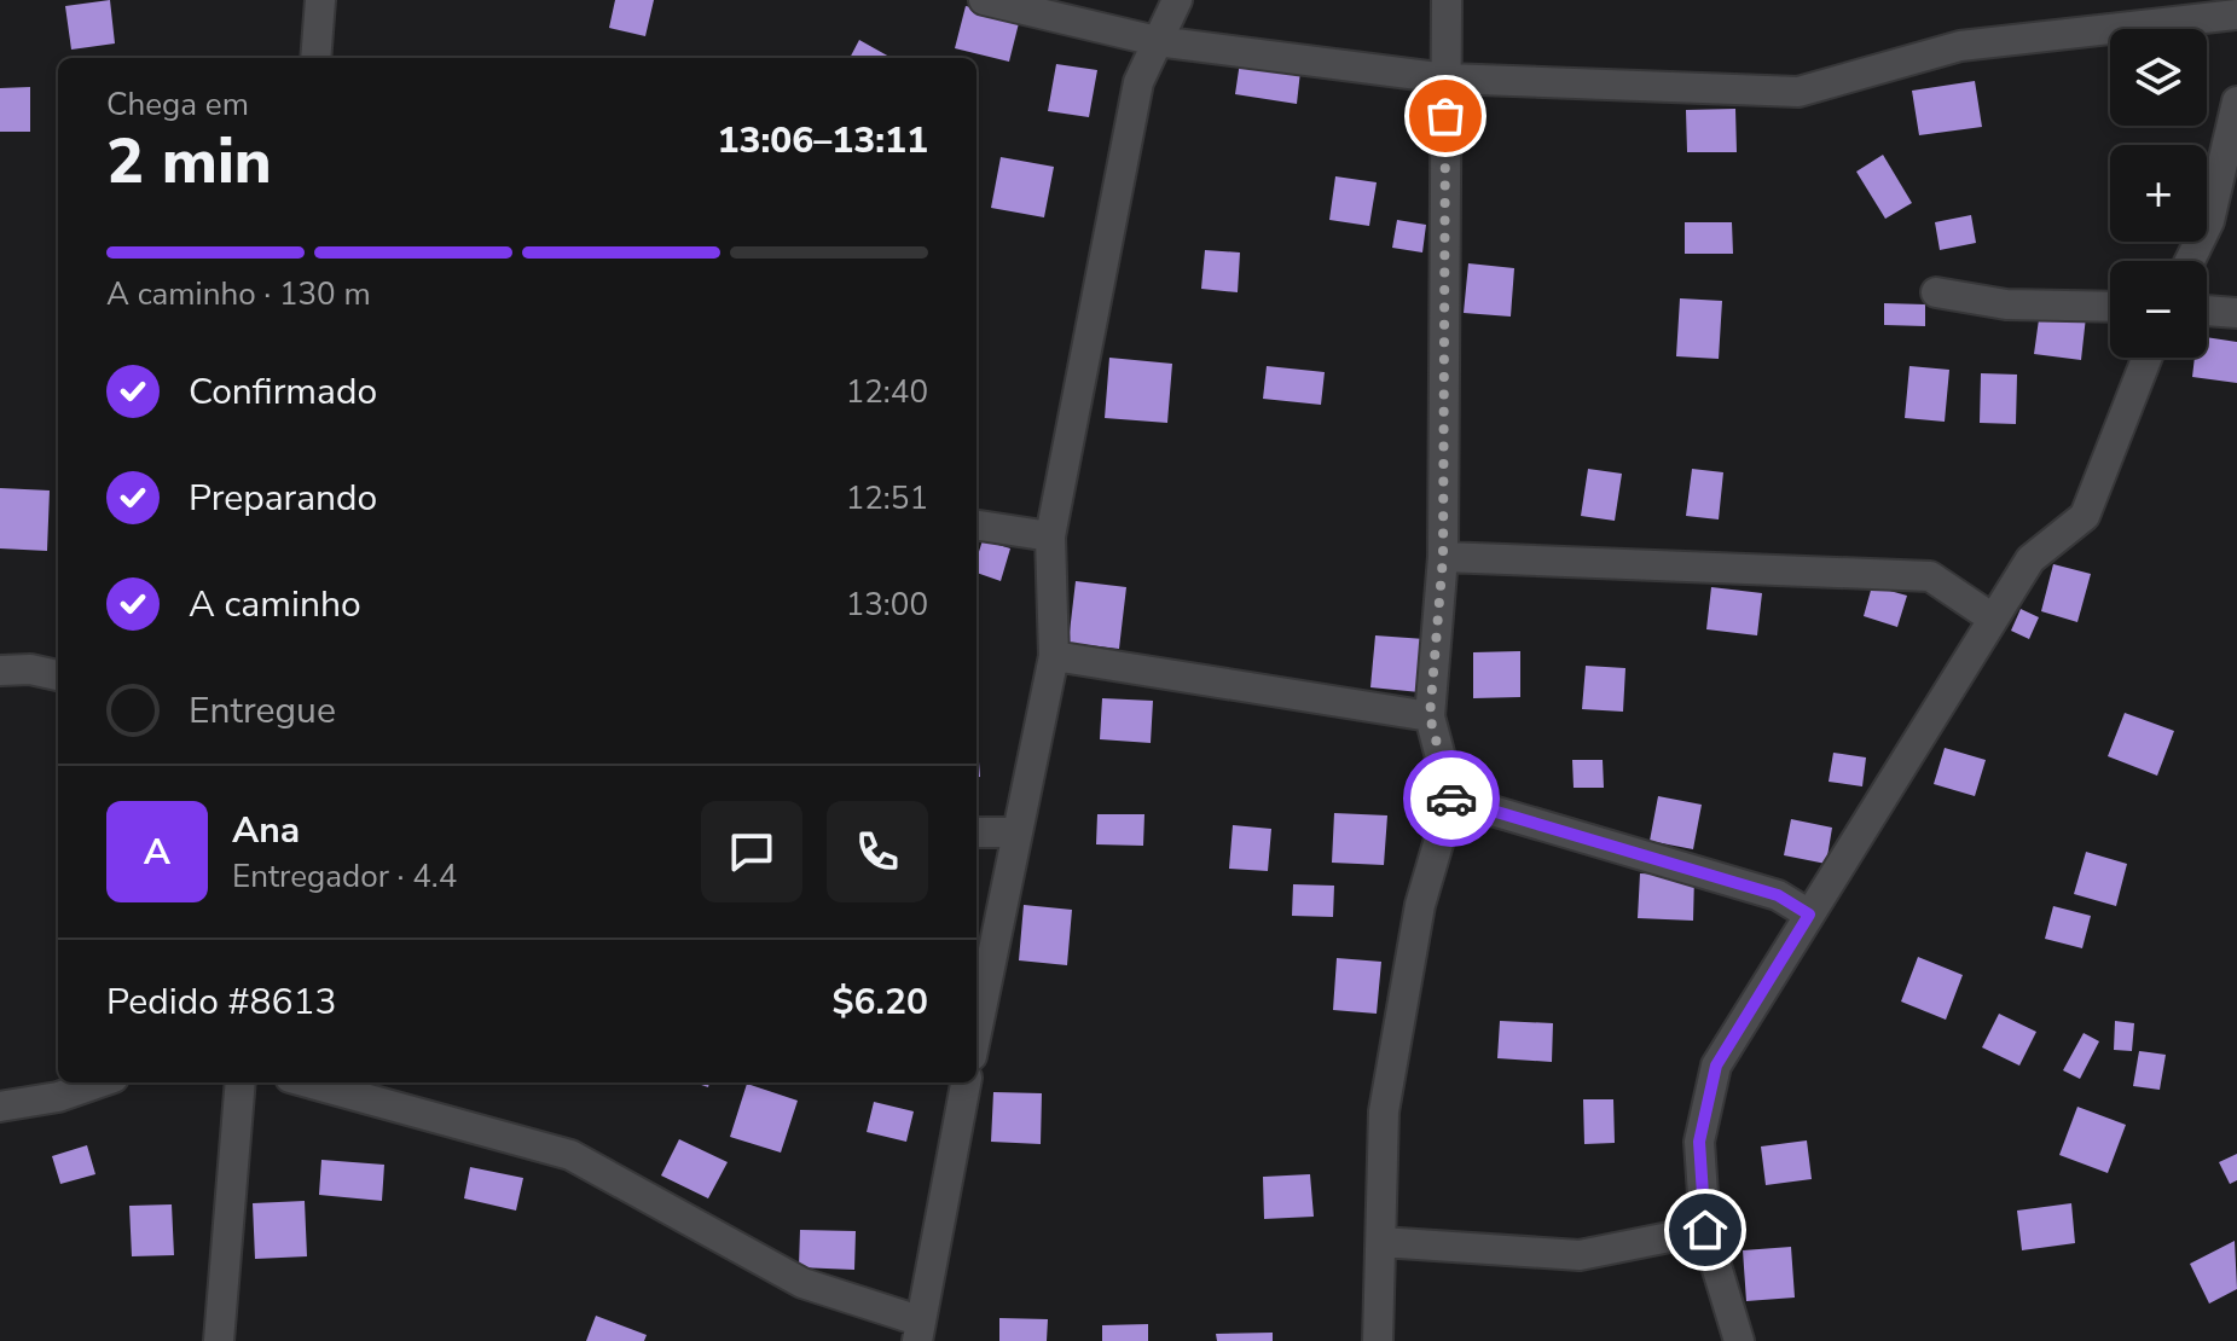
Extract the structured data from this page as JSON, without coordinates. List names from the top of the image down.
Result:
{
  "page": {
    "map_buttons": ["+", "−"],
    "heading": ["2 min", "Chega em", "13:06–13:11"],
    "panel": [
      "Ana",
      "Entregador · 4.4",
      "Pedido #8613",
      "$6.20"
    ],
    "bar": "A caminho · 130 m",
    "list": [
      ["Confirmado", "12:40"],
      ["Preparando", "12:51"],
      ["A caminho", "13:00"],
      "Entregue"
    ],
    "round": "A"
  }
}
